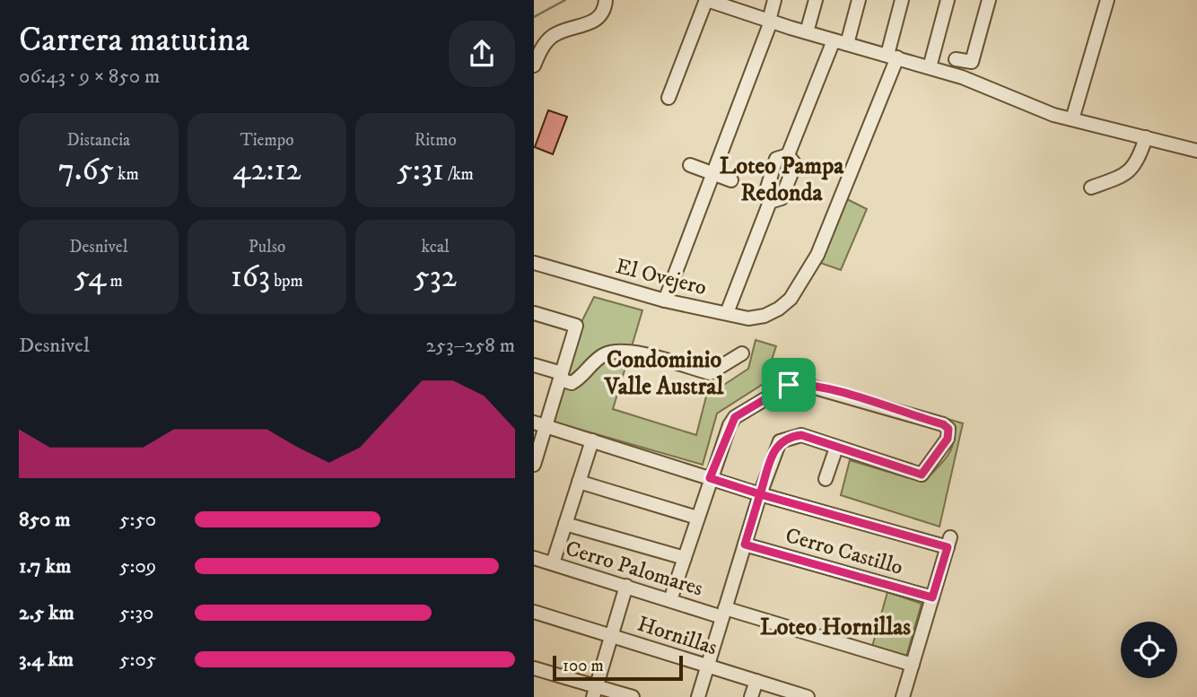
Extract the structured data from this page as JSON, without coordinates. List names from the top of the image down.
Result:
{
  "streets": {
    "street": [
      "El Ovejero",
      "Cerro Castillo",
      "Cerro Palomares",
      "Hornillas"
    ]
  },
  "districts": ["Loteo Pampa Redonda", "Condominio Valle Austral", "Loteo Hornillas"],
  "scale_bar": "100 m",
  "page": {
    "heading": ["Carrera matutina", "06:43 · 9 × 850 m"],
    "stats": [
      ["Distancia", "7.65 km"],
      ["Tiempo", "42:12"],
      ["Ritmo", "5:31 /km"],
      ["Desnivel", "54 m"],
      ["Pulso", "163 bpm"],
      ["kcal", "532"]
    ],
    "chart": ["Desnivel", "253–258 m"],
    "list": [
      {
        "name": "850 m",
        "note": "5:50"
      },
      {
        "name": "1.7 km",
        "note": "5:09"
      },
      {
        "name": "2.5 km",
        "note": "5:30"
      },
      {
        "name": "3.4 km",
        "note": "5:05"
      }
    ],
    "scale": "100 m"
  }
}
